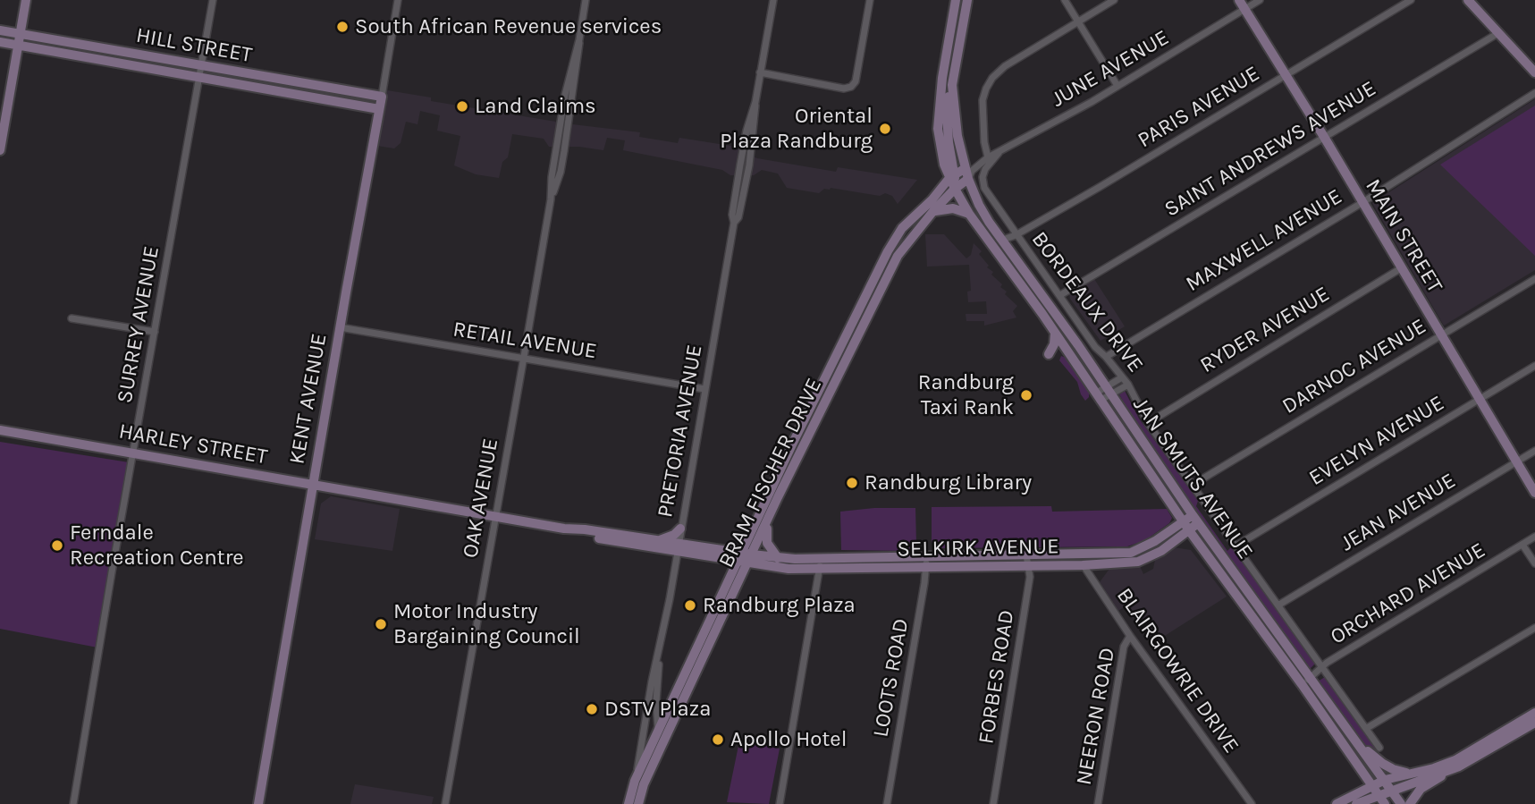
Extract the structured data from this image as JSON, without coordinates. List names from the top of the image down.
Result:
{
  "streets": {
    "main road": [
      "HILL STREET",
      "MAIN STREET",
      "KENT AVENUE",
      "HARLEY STREET",
      "BRAM FISCHER DRIVE",
      "JAN SMUTS AVENUE",
      "SELKIRK AVENUE"
    ],
    "street": [
      "JUNE AVENUE",
      "PARIS AVENUE",
      "SAINT ANDREWS AVENUE",
      "MAXWELL AVENUE",
      "BORDEAUX DRIVE",
      "SURREY AVENUE",
      "RYDER AVENUE",
      "RETAIL AVENUE",
      "DARNOC AVENUE",
      "PRETORIA AVENUE",
      "EVELYN AVENUE",
      "OAK AVENUE",
      "JEAN AVENUE",
      "ORCHARD AVENUE",
      "BLAIRGOWRIE DRIVE",
      "FORBES ROAD",
      "LOOTS ROAD",
      "NEERON ROAD"
    ]
  },
  "crossings": [
    ["HILL STREET", "SURREY AVENUE"],
    ["HILL STREET", "KENT AVENUE"],
    ["JUNE AVENUE", "MAIN STREET"],
    ["JUNE AVENUE", "BORDEAUX DRIVE"],
    ["JUNE AVENUE", "BRAM FISCHER DRIVE"],
    ["JUNE AVENUE", "JAN SMUTS AVENUE"],
    ["PARIS AVENUE", "MAIN STREET"],
    ["PARIS AVENUE", "BORDEAUX DRIVE"],
    ["PARIS AVENUE", "JAN SMUTS AVENUE"],
    ["SAINT ANDREWS AVENUE", "MAIN STREET"],
    ["SAINT ANDREWS AVENUE", "BORDEAUX DRIVE"],
    ["MAIN STREET", "MAXWELL AVENUE"],
    ["MAIN STREET", "RYDER AVENUE"],
    ["MAIN STREET", "DARNOC AVENUE"],
    ["MAIN STREET", "EVELYN AVENUE"],
    ["MAIN STREET", "JEAN AVENUE"],
    ["MAXWELL AVENUE", "BORDEAUX DRIVE"],
    ["BORDEAUX DRIVE", "RYDER AVENUE"],
    ["BORDEAUX DRIVE", "DARNOC AVENUE"],
    ["BORDEAUX DRIVE", "EVELYN AVENUE"],
    ["BORDEAUX DRIVE", "JEAN AVENUE"],
    ["BORDEAUX DRIVE", "ORCHARD AVENUE"],
    ["SURREY AVENUE", "HARLEY STREET"],
    ["RETAIL AVENUE", "KENT AVENUE"],
    ["RETAIL AVENUE", "PRETORIA AVENUE"],
    ["RETAIL AVENUE", "OAK AVENUE"],
    ["KENT AVENUE", "HARLEY STREET"],
    ["PRETORIA AVENUE", "HARLEY STREET"],
    ["PRETORIA AVENUE", "BRAM FISCHER DRIVE"],
    ["HARLEY STREET", "BRAM FISCHER DRIVE"],
    ["HARLEY STREET", "OAK AVENUE"],
    ["HARLEY STREET", "SELKIRK AVENUE"],
    ["BRAM FISCHER DRIVE", "JAN SMUTS AVENUE"],
    ["BRAM FISCHER DRIVE", "SELKIRK AVENUE"],
    ["JAN SMUTS AVENUE", "SELKIRK AVENUE"],
    ["JAN SMUTS AVENUE", "ORCHARD AVENUE"],
    ["SELKIRK AVENUE", "BLAIRGOWRIE DRIVE"],
    ["SELKIRK AVENUE", "FORBES ROAD"],
    ["SELKIRK AVENUE", "LOOTS ROAD"],
    ["BLAIRGOWRIE DRIVE", "NEERON ROAD"]
  ],
  "places": [
    "South African Revenue services",
    "Land Claims",
    "Oriental Plaza Randburg",
    "Randburg Taxi Rank",
    "Randburg Library",
    "Ferndale Recreation Centre",
    "Randburg Plaza",
    "Motor Industry Bargaining Council",
    "DSTV Plaza",
    "Apollo Hotel"
  ]
}
